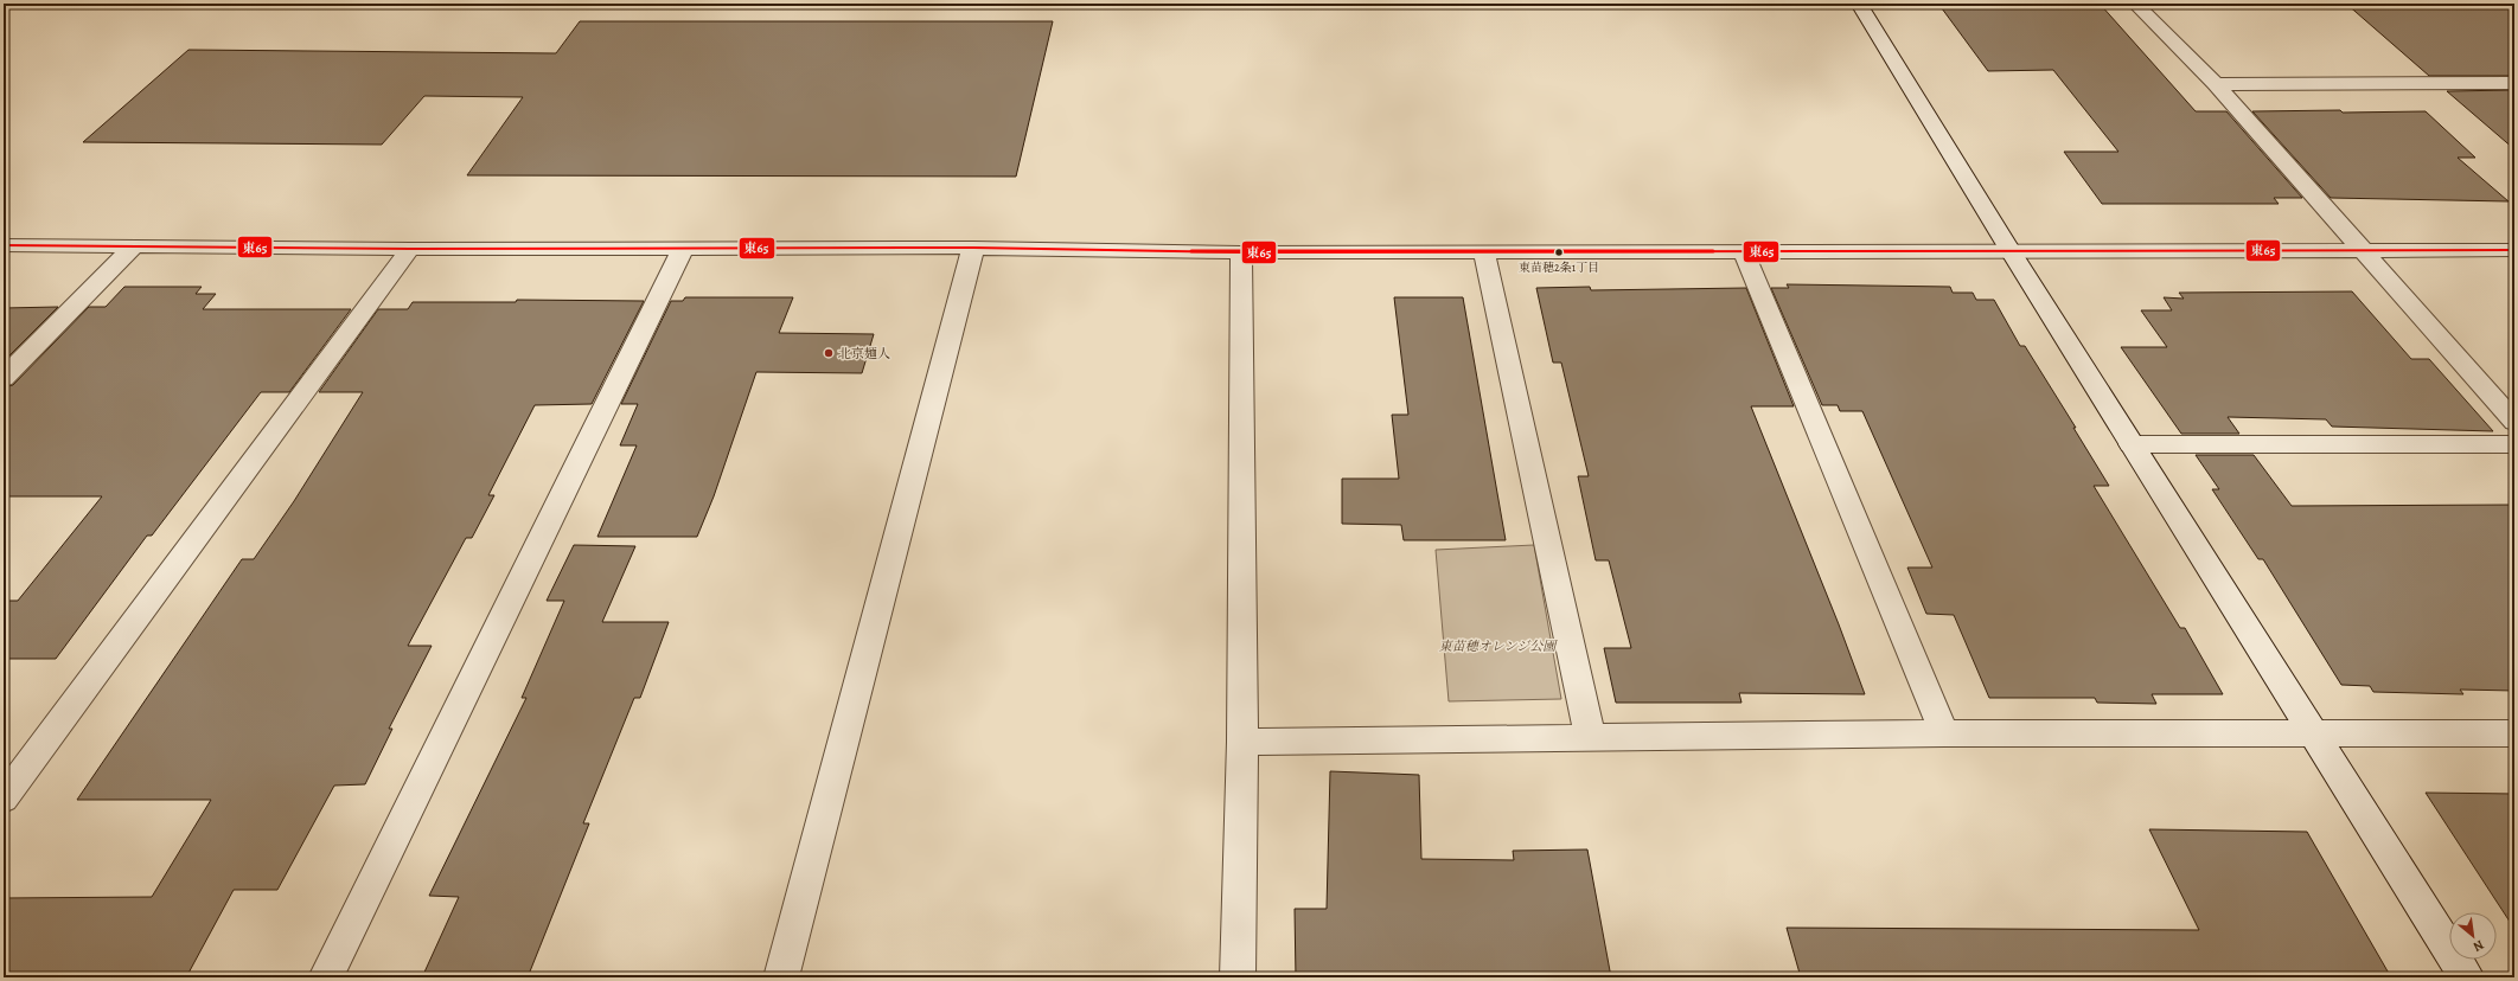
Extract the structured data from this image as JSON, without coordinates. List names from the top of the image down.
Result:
{
  "parks": ["東苗穂オレンジ公園"],
  "places": ["東苗穂2条1丁目", "北京麺人"],
  "lines": ["transit line 東65"],
  "north": "bottom right"
}
